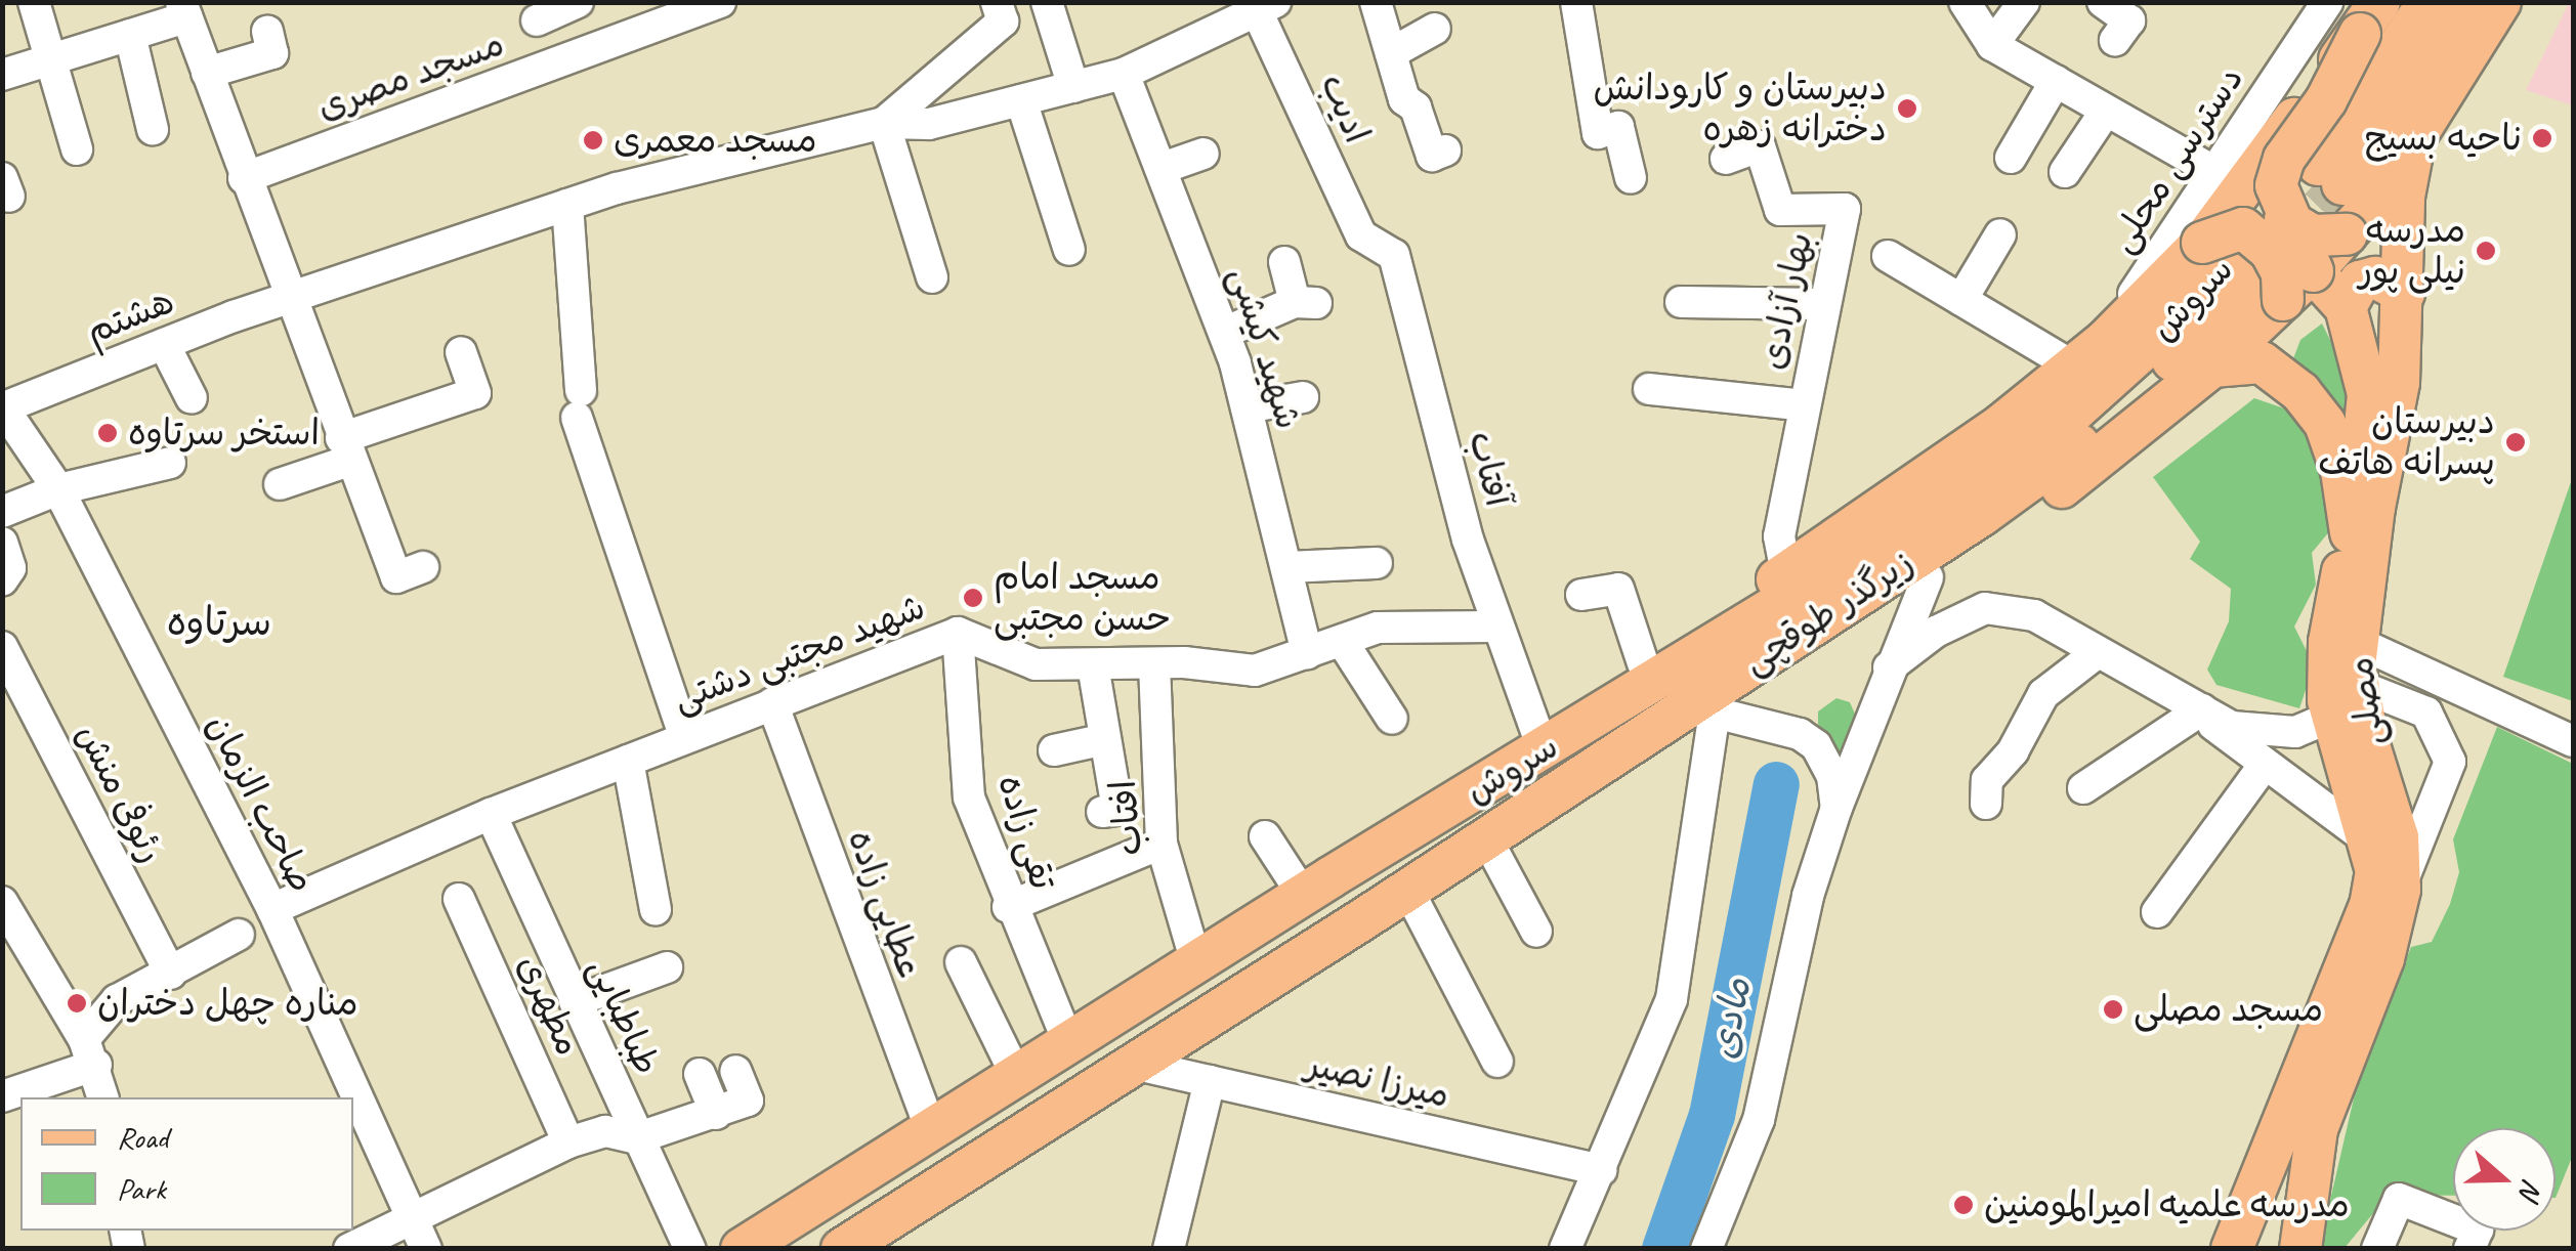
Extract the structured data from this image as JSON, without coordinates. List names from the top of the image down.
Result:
{
  "streets": {
    "main road": ["سروش", "زیرگذر طوقچی", "مصلی"],
    "street": [
      "مسجد مصری",
      "ادیب",
      "دسترسی محلی",
      "بهار آزادی",
      "هشتم",
      "شهید کیشی",
      "آفتاب",
      "شهید مجتبی دشتی",
      "رئوفی منش",
      "صاحب الزمان",
      "افتاب",
      "تقی زاده",
      "عطایی زاده",
      "مطهری",
      "طباطبایی",
      "میرزا نصیر"
    ]
  },
  "crossings": [
    ["ادیب", "آفتاب"],
    ["سروش", "زیرگذر طوقچی"],
    ["سروش", "افتاب"],
    ["سروش", "تقی زاده"],
    ["سروش", "عطایی زاده"],
    ["هشتم", "صاحب الزمان"],
    ["شهید کیشی", "شهید مجتبی دشتی"],
    ["آفتاب", "شهید مجتبی دشتی"],
    ["شهید مجتبی دشتی", "صاحب الزمان"],
    ["شهید مجتبی دشتی", "افتاب"],
    ["شهید مجتبی دشتی", "تقی زاده"],
    ["شهید مجتبی دشتی", "عطایی زاده"],
    ["شهید مجتبی دشتی", "طباطبایی"]
  ],
  "districts": ["سرتاوه"],
  "water": ["مادی"],
  "places": [
    "دبیرستان و کارودانش دخترانه زهره",
    "ناحیه بسیج",
    "مسجد معمری",
    "مدرسه نیلی پور",
    "استخر سرتاوه",
    "دبیرستان پسرانه هاتف",
    "مسجد امام حسن مجتبی",
    "مناره چهل دختران",
    "مسجد مصلی",
    "مدرسه علمیه امیرالمومنین"
  ],
  "legend": ["Road", "Park"],
  "north": "right"
}
